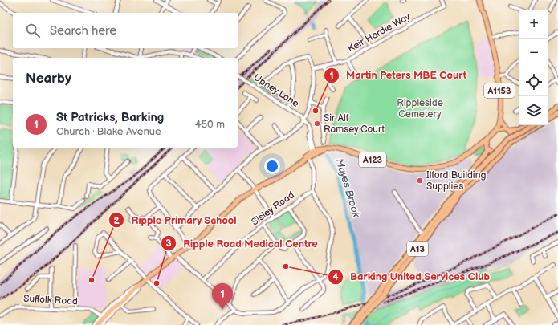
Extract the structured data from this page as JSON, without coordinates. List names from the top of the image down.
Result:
{
  "streets": {
    "highway": ["A13"],
    "main road": ["A1153", "A123"],
    "street": [
      "Keir Hardie Way",
      "Upney Lane",
      "Sisley Road",
      "Suffolk Road"
    ]
  },
  "crossings": [
    ["A1153", "A123"],
    ["A1153", "A13"],
    ["A123", "A13"]
  ],
  "water": ["Mayes Brook"],
  "parks": ["Rippleside Cemetery"],
  "places": [
    "Martin Peters MBE Court",
    "Sir Alf Ramsey Court",
    "Ilford Building Supplies",
    "Barking United Services Club",
    "Ripple Primary School",
    "Ripple Road Medical Centre"
  ],
  "page": {
    "map_buttons": ["+", "−"],
    "search": "Search here",
    "heading": "Nearby",
    "list": [
      {
        "mark": "1",
        "name": "St Patricks, Barking",
        "note": "Church · Blake Avenue",
        "value": "450 m"
      }
    ],
    "pins": "1"
  }
}
